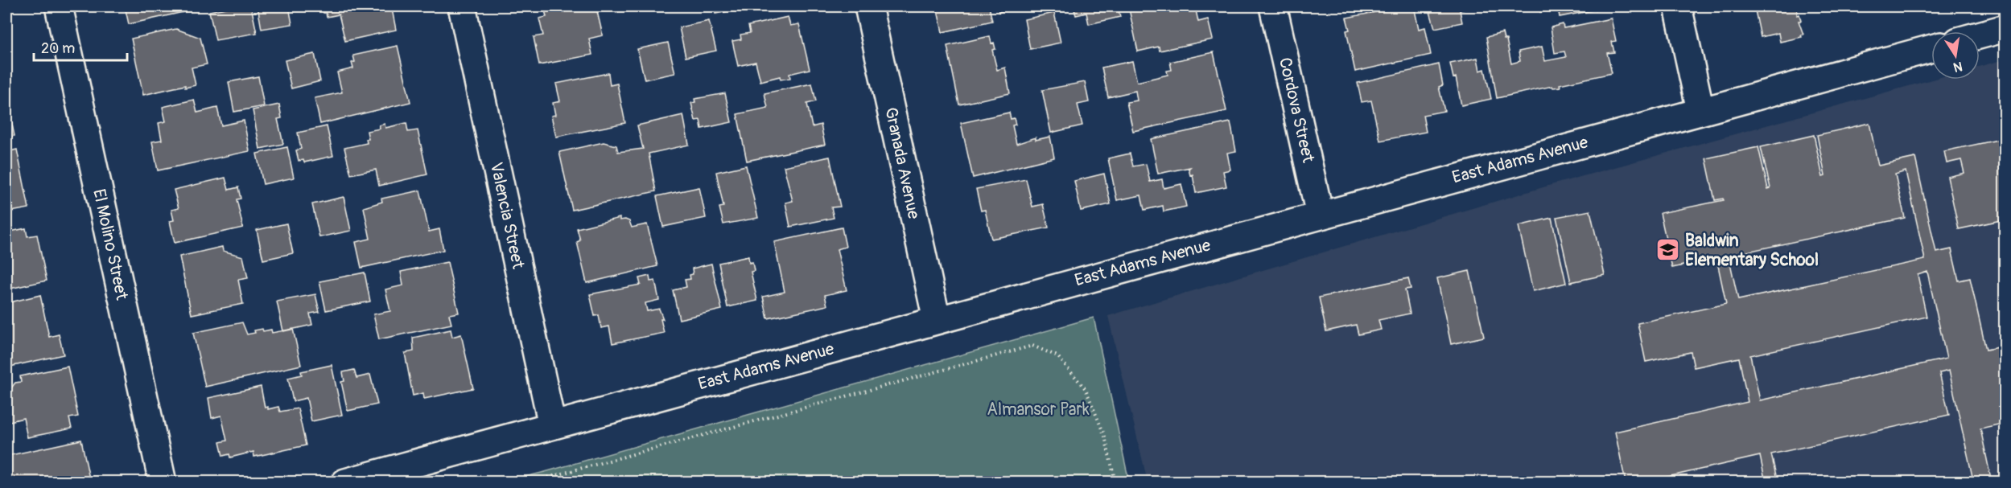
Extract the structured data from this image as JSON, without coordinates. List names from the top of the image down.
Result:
{
  "streets": {
    "street": [
      "Cordova Street",
      "East Adams Avenue",
      "Granada Avenue",
      "Valencia Street",
      "El Molino Street"
    ]
  },
  "crossings": [
    ["Cordova Street", "East Adams Avenue"],
    ["East Adams Avenue", "Granada Avenue"],
    ["East Adams Avenue", "Valencia Street"]
  ],
  "parks": ["Almansor Park"],
  "places": {
    "school or university": ["Baldwin Elementary School"]
  },
  "scale_bar": "20 m",
  "north": "bottom"
}
